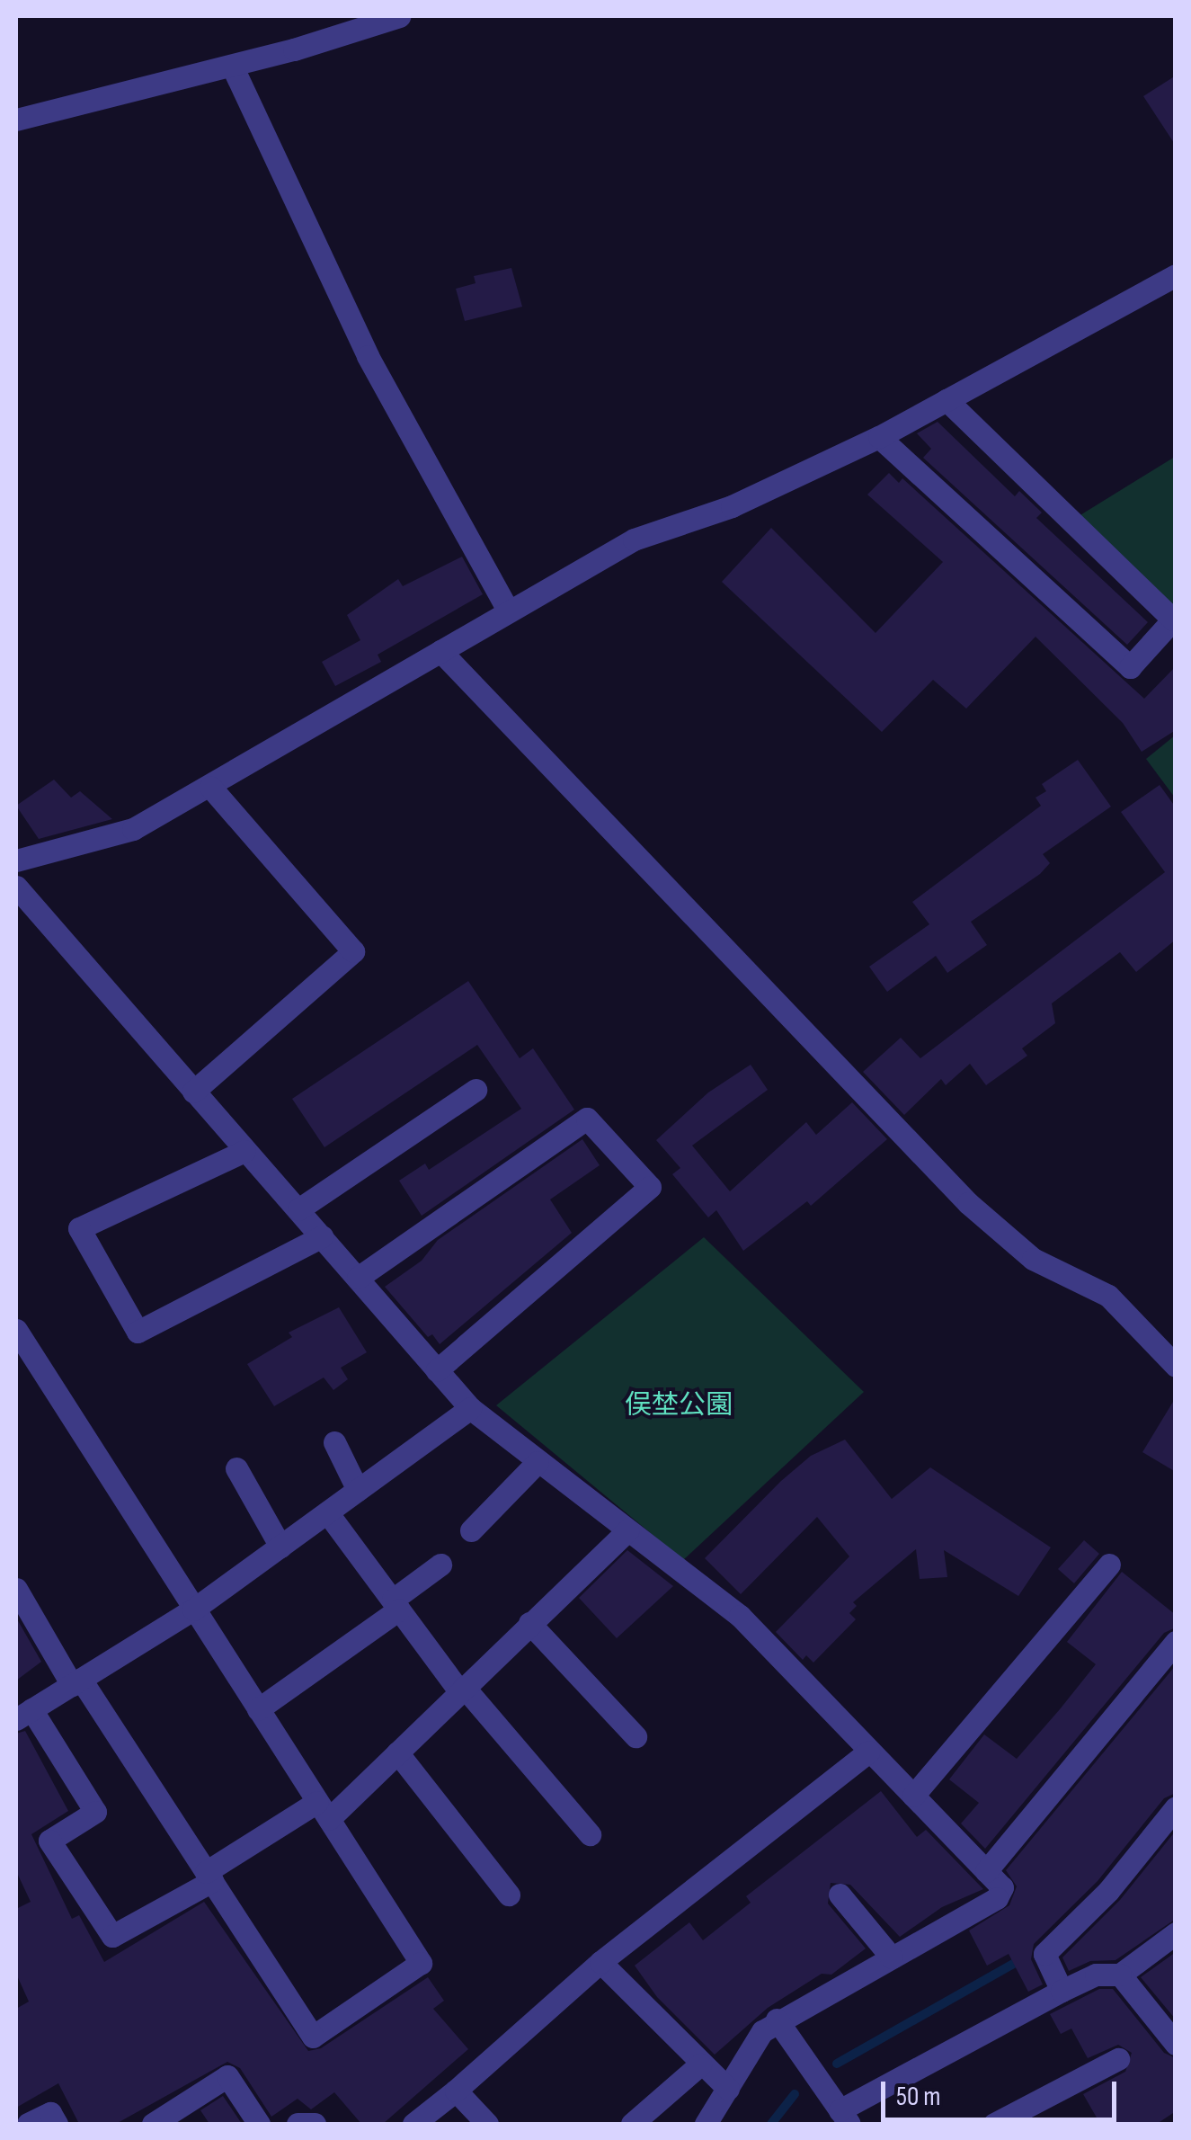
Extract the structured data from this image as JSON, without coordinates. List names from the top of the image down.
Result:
{
  "parks": ["俣埜公園"],
  "scale_bar": "50 m"
}
